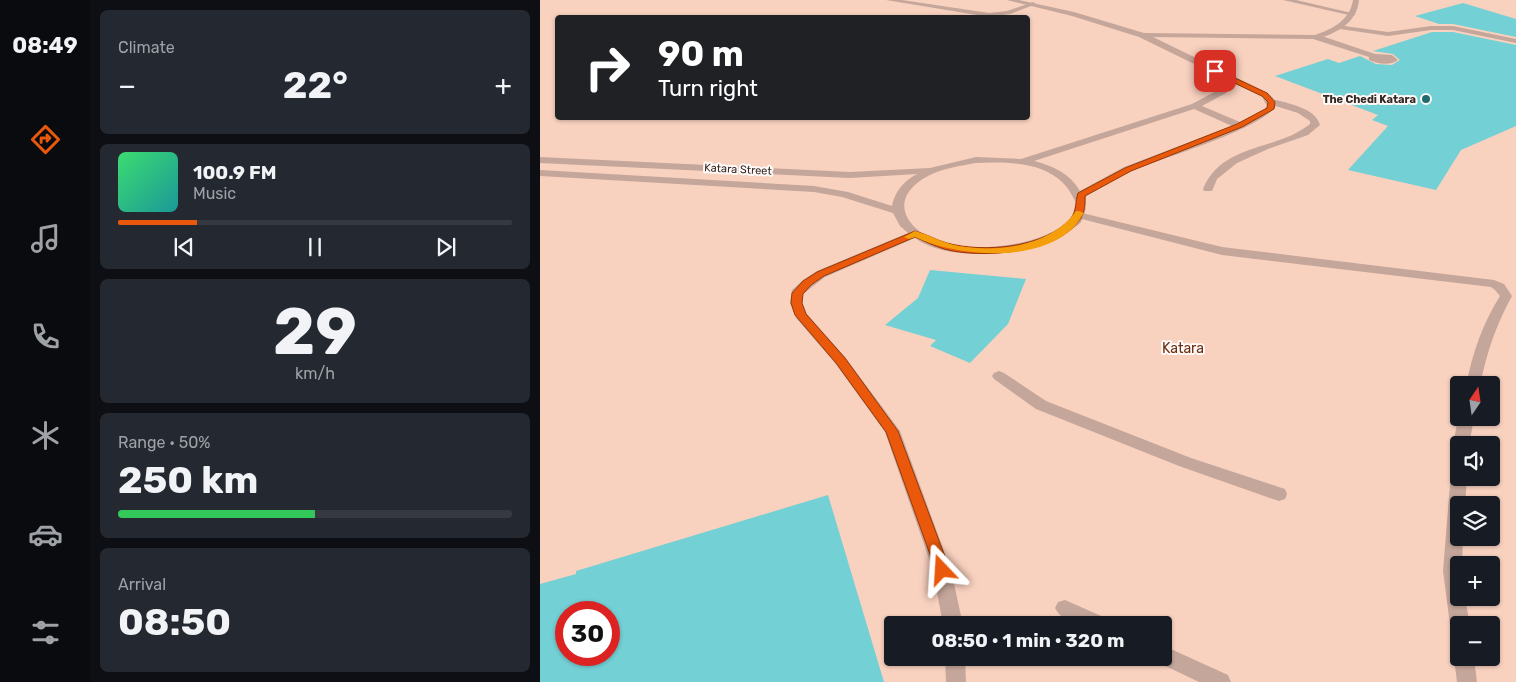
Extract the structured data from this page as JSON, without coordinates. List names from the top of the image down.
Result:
{
  "streets": {
    "street": ["Katara Street"]
  },
  "parks": ["Katara"],
  "places": ["The Chedi Katara"],
  "north": "top",
  "page": {
    "tabs": "08:49",
    "tile": [
      "Climate",
      ["29", "km/h"],
      ["Range · 50%", "250 km"],
      ["Arrival", "08:50"]
    ],
    "turn": ["90 m", "Turn right"],
    "heat": ["−", "22°", "+"],
    "song": ["100.9 FM", "Music"],
    "map_buttons": ["+", "−"],
    "limit": "30",
    "trip": "08:50 · 1 min · 320 m"
  }
}
